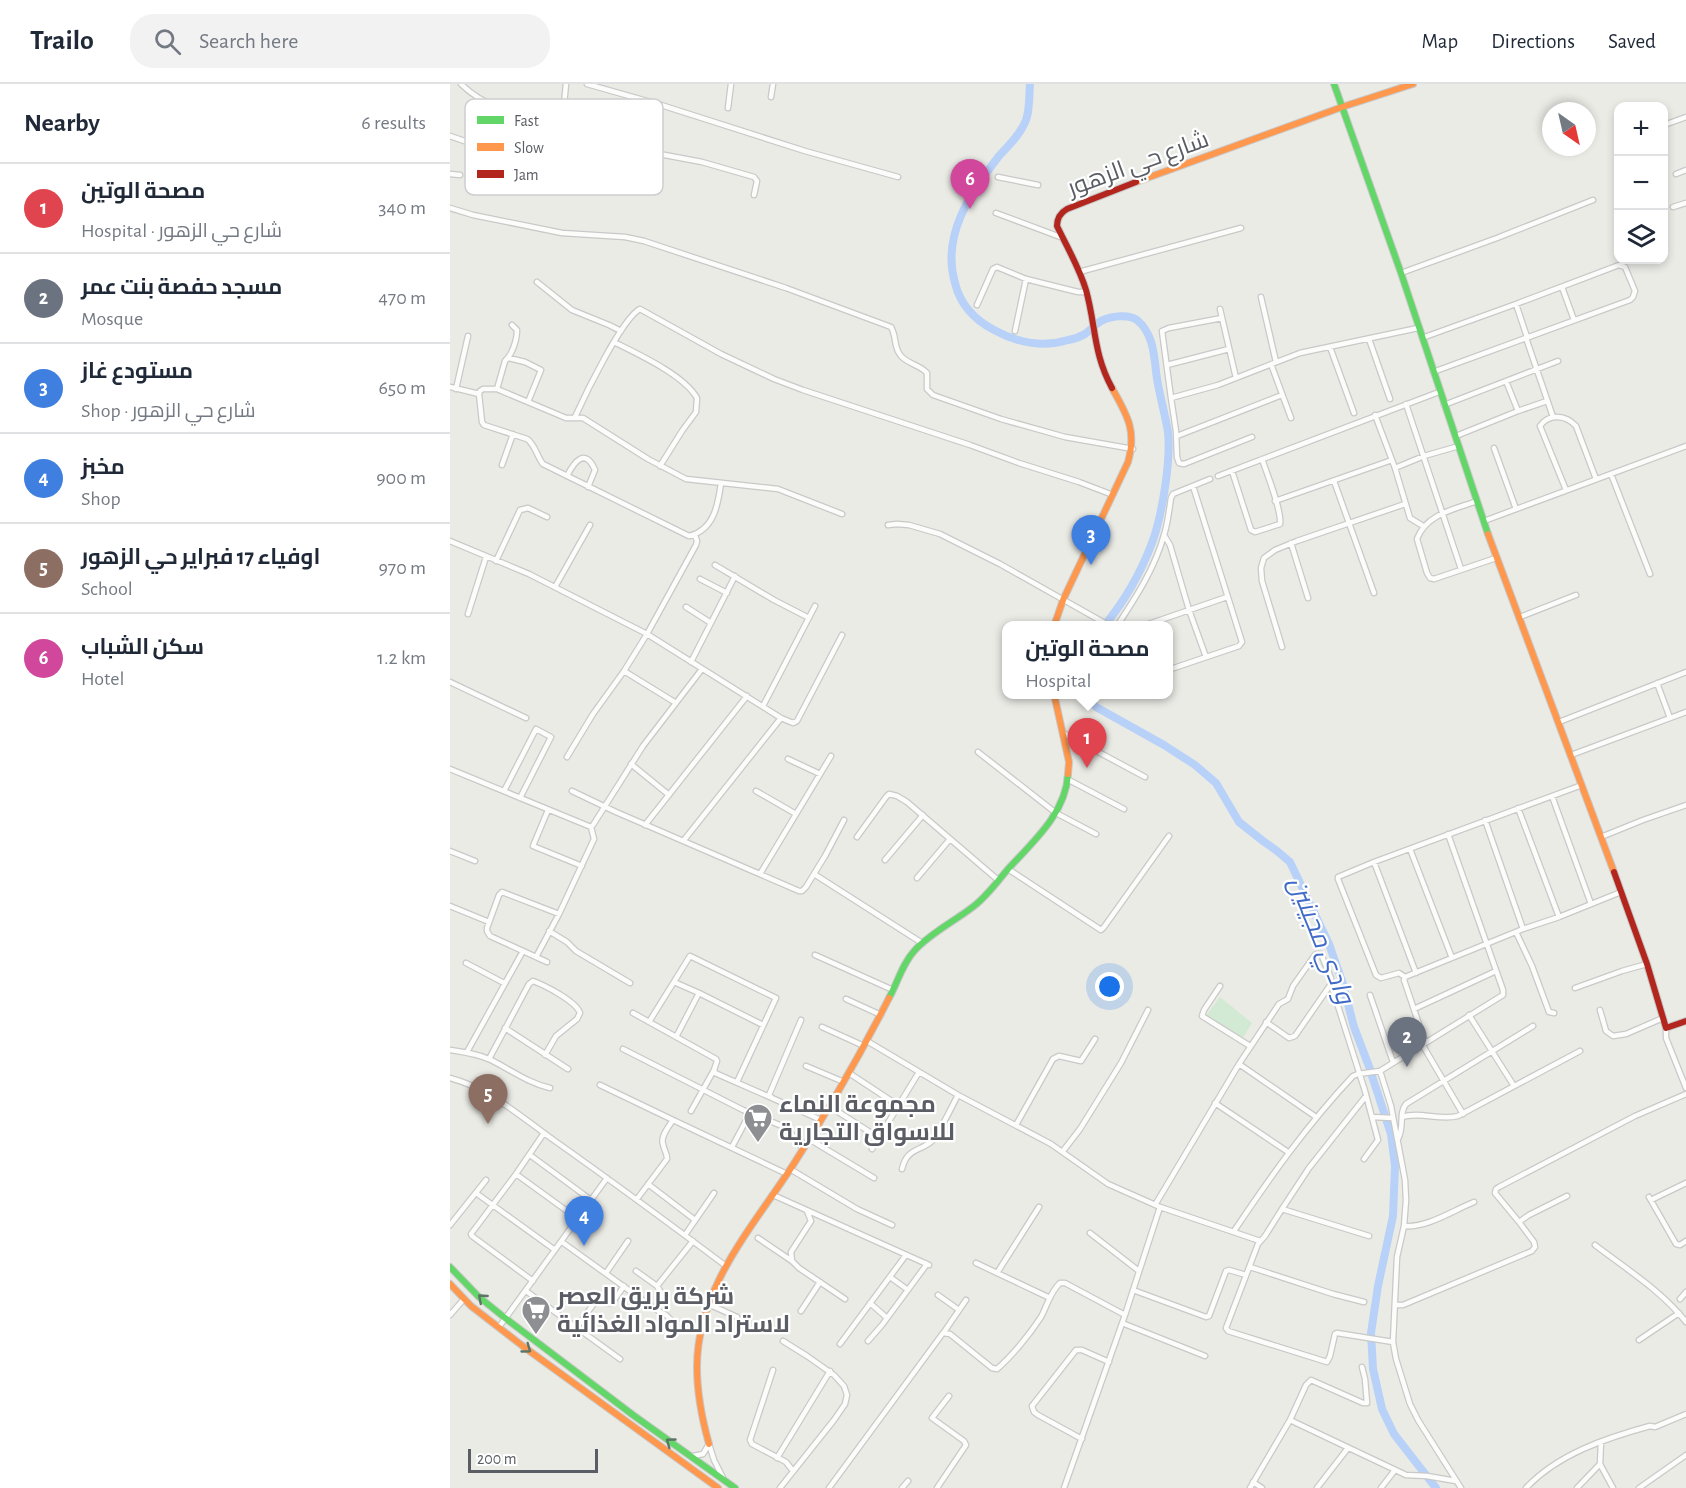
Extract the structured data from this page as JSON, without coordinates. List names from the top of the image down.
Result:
{
  "streets": {
    "main road": ["شارع حي الزهور"]
  },
  "water": ["وادي مجينين"],
  "places": {
    "supermarket": ["مجموعة النماء للاسواق التجارية", "شركة بريق العصر لاستراد المواد الغذائية"]
  },
  "legend": ["Fast", "Slow", "Jam"],
  "scale_bar": "200 m",
  "north": "bottom right",
  "page": {
    "header": "Trailo",
    "search": "Search here",
    "nav": ["Map", "Directions", "Saved"],
    "heading": ["Nearby", "6 results"],
    "map_buttons": ["+", "−"],
    "pins": [
      "6",
      "3",
      "1",
      "2",
      "5",
      "4"
    ],
    "list": [
      {
        "mark": "1",
        "name": "مصحة الوتين",
        "note": "Hospital · شارع حي الزهور",
        "value": "340 m"
      },
      {
        "mark": "2",
        "name": "مسجد حفصة بنت عمر",
        "note": "Mosque",
        "value": "470 m"
      },
      {
        "mark": "3",
        "name": "مستودع غاز",
        "note": "Shop · شارع حي الزهور",
        "value": "650 m"
      },
      {
        "mark": "4",
        "name": "مخبز",
        "note": "Shop",
        "value": "900 m"
      },
      {
        "mark": "5",
        "name": "اوفياء 17 فبراير حي الزهور",
        "note": "School",
        "value": "970 m"
      },
      {
        "mark": "6",
        "name": "سكن الشباب",
        "note": "Hotel",
        "value": "1.2 km"
      }
    ],
    "popup": ["مصحة الوتين", "Hospital"],
    "scale": "200 m"
  }
}
